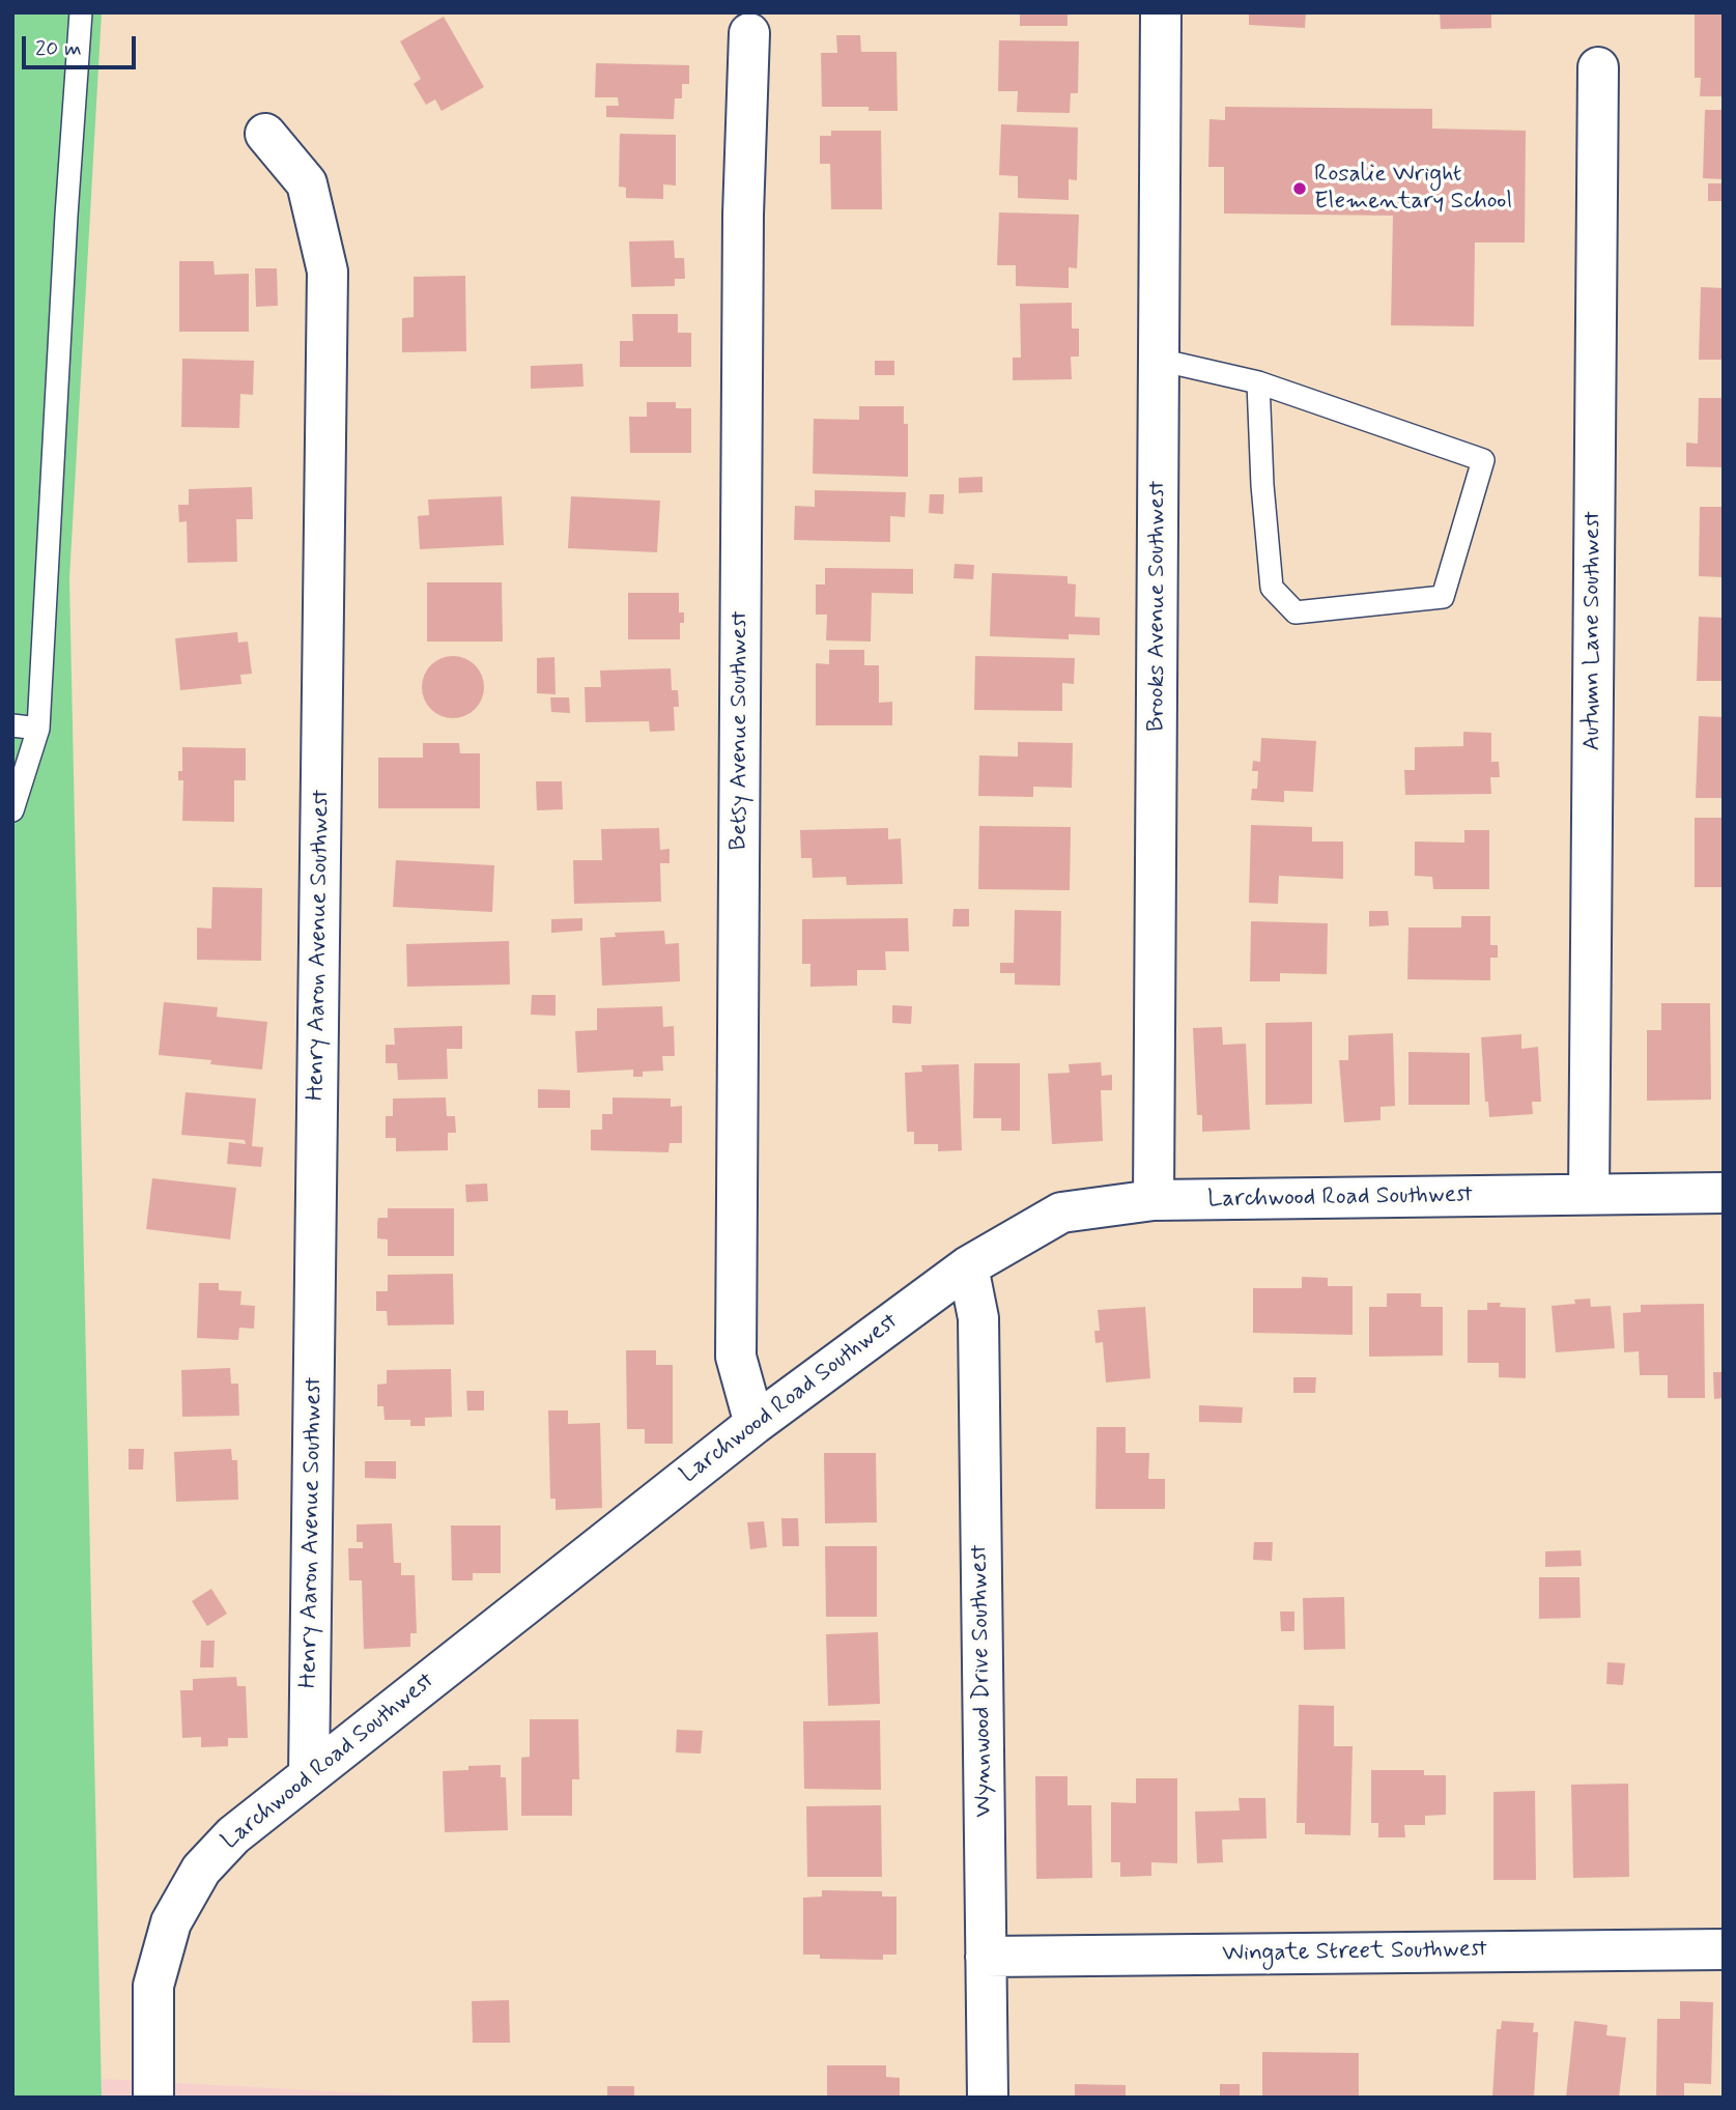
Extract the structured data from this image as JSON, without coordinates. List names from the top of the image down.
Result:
{
  "streets": {
    "street": [
      "Brooks Avenue Southwest",
      "Autumn Lane Southwest",
      "Betsy Avenue Southwest",
      "Henry Aaron Avenue Southwest",
      "Larchwood Road Southwest",
      "Wynnwood Drive Southwest",
      "Wingate Street Southwest"
    ]
  },
  "crossings": [
    ["Brooks Avenue Southwest", "Larchwood Road Southwest"],
    ["Autumn Lane Southwest", "Larchwood Road Southwest"],
    ["Betsy Avenue Southwest", "Larchwood Road Southwest"],
    ["Henry Aaron Avenue Southwest", "Larchwood Road Southwest"],
    ["Larchwood Road Southwest", "Wynnwood Drive Southwest"],
    ["Wynnwood Drive Southwest", "Wingate Street Southwest"]
  ],
  "places": ["Rosalie Wright Elementary School"],
  "scale_bar": "20 m"
}
